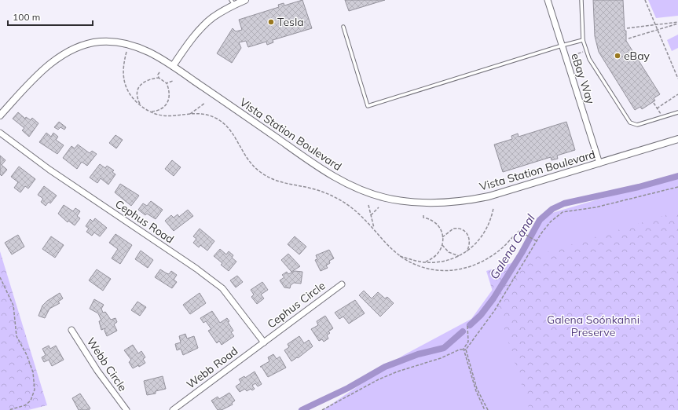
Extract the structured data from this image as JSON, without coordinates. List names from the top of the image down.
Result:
{
  "streets": {
    "street": [
      "eBay Way",
      "Vista Station Boulevard",
      "Cephus Road",
      "Cephus Circle",
      "Webb Circle",
      "Webb Road"
    ]
  },
  "crossings": [
    ["eBay Way", "Vista Station Boulevard"],
    ["Cephus Road", "Cephus Circle"],
    ["Cephus Road", "Webb Road"],
    ["Cephus Circle", "Webb Road"]
  ],
  "water": ["Galena Canal"],
  "parks": ["Galena Soónkahni Preserve"],
  "places": ["Tesla", "eBay"],
  "scale_bar": "100 m"
}
